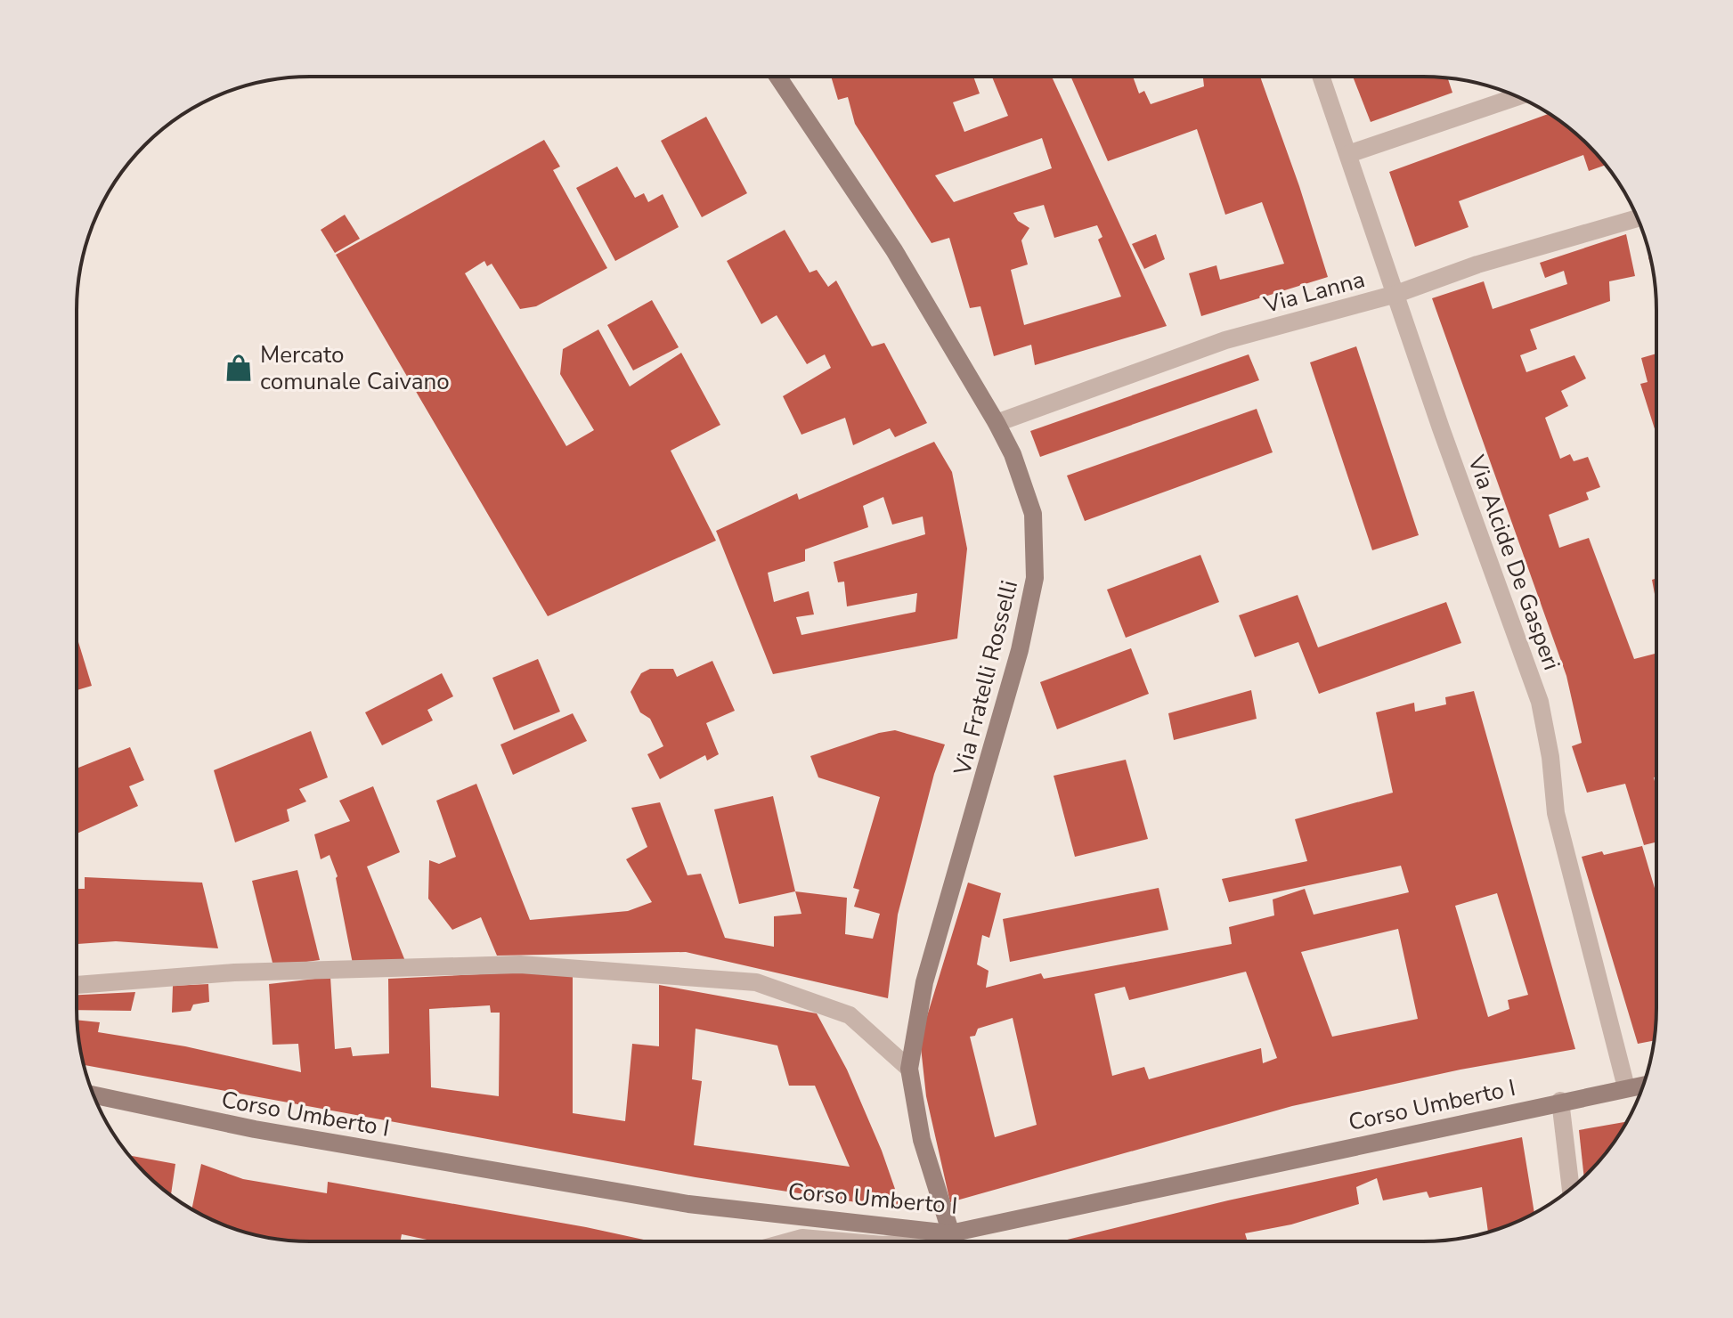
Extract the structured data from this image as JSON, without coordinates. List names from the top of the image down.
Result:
{
  "streets": {
    "main road": ["Via Fratelli Rosselli", "Corso Umberto I"],
    "street": ["Via Lanna", "Via Alcide De Gasperi"]
  },
  "crossings": [
    ["Via Lanna", "Via Alcide De Gasperi"],
    ["Via Lanna", "Via Fratelli Rosselli"],
    ["Via Alcide De Gasperi", "Corso Umberto I"],
    ["Via Fratelli Rosselli", "Corso Umberto I"]
  ],
  "places": {
    "shop": ["Mercato comunale Caivano"]
  }
}
